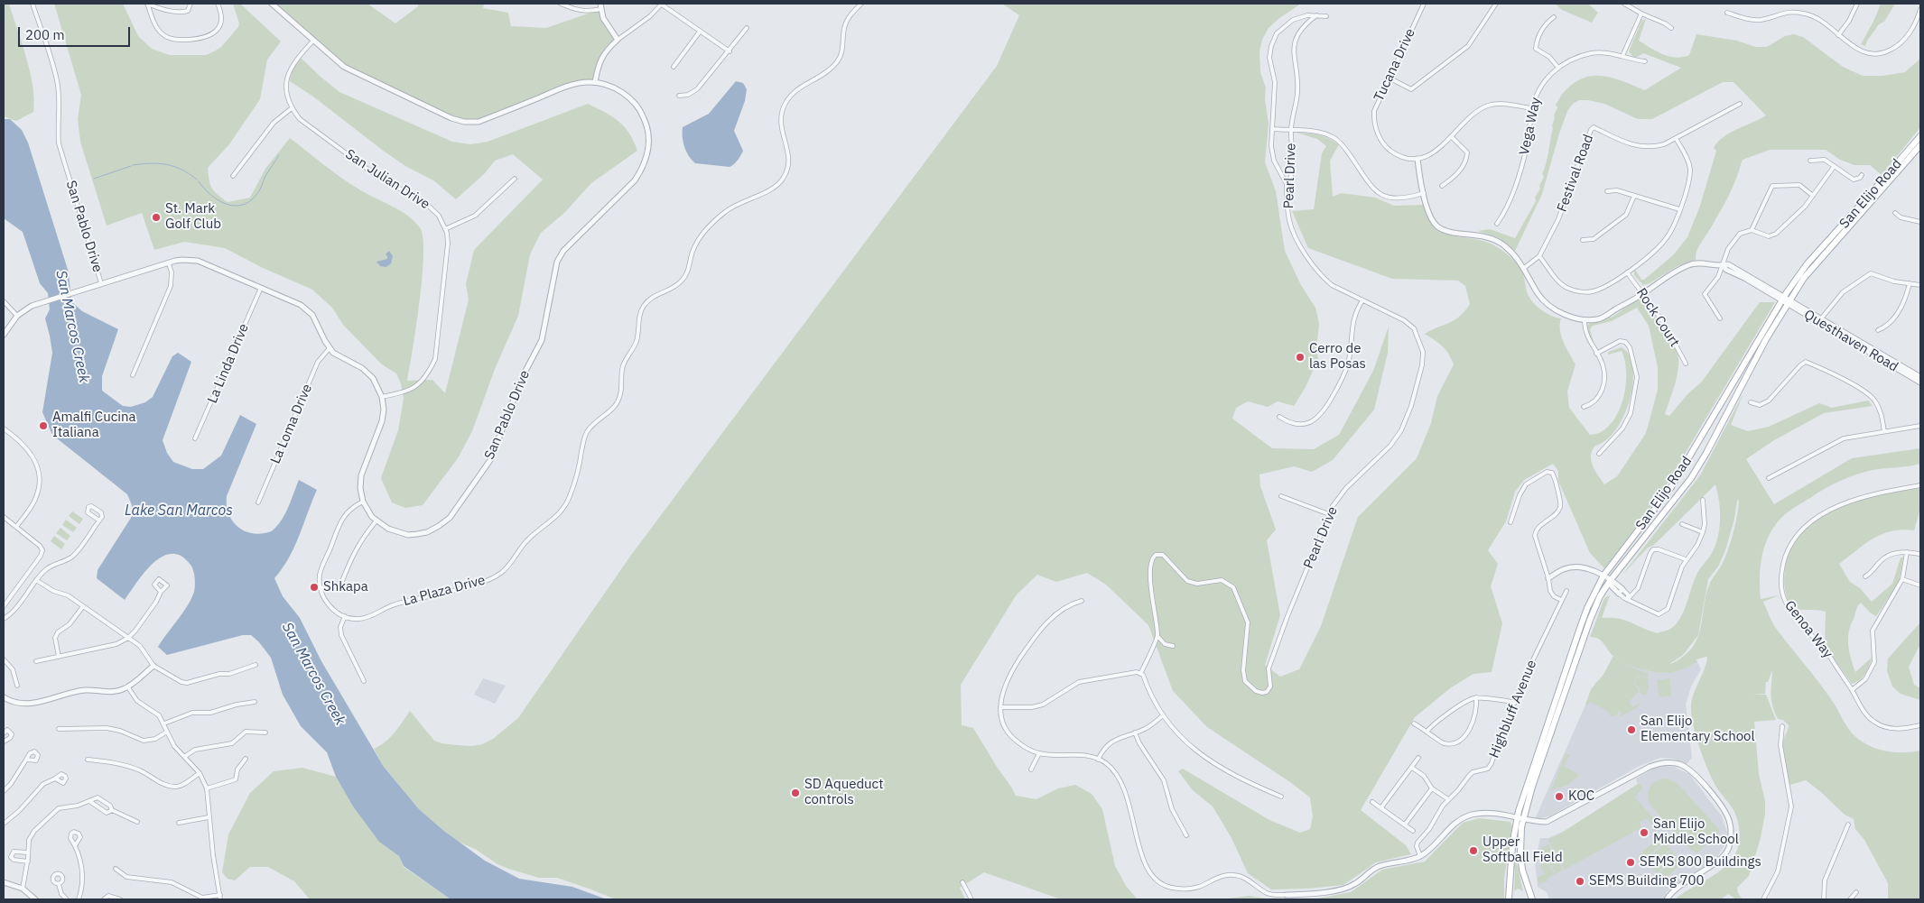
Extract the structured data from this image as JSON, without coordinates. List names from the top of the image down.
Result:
{
  "streets": {
    "main road": ["San Elijo Road"],
    "street": [
      "Tucana Drive",
      "Vega Way",
      "Festival Road",
      "Pearl Drive",
      "San Julian Drive",
      "San Pablo Drive",
      "Rock Court",
      "Questhaven Road",
      "La Linda Drive",
      "La Loma Drive",
      "La Plaza Drive",
      "Genoa Way",
      "Highbluff Avenue"
    ]
  },
  "crossings": [
    ["San Julian Drive", "San Pablo Drive"],
    ["San Elijo Road", "Questhaven Road"],
    ["San Pablo Drive", "La Linda Drive"],
    ["San Pablo Drive", "La Loma Drive"],
    ["Rock Court", "Questhaven Road"]
  ],
  "water": ["San Marcos Creek", "Lake San Marcos"],
  "places": [
    "St. Mark Golf Club",
    "Cerro de las Posas",
    "Amalfi Cucina Italiana",
    "Shkapa",
    "San Elijo Elementary School",
    "SD Aqueduct controls",
    "KOC",
    "San Elijo Middle School",
    "Upper Softball Field",
    "SEMS 800 Buildings",
    "SEMS Building 700"
  ],
  "scale_bar": "200 m"
}
